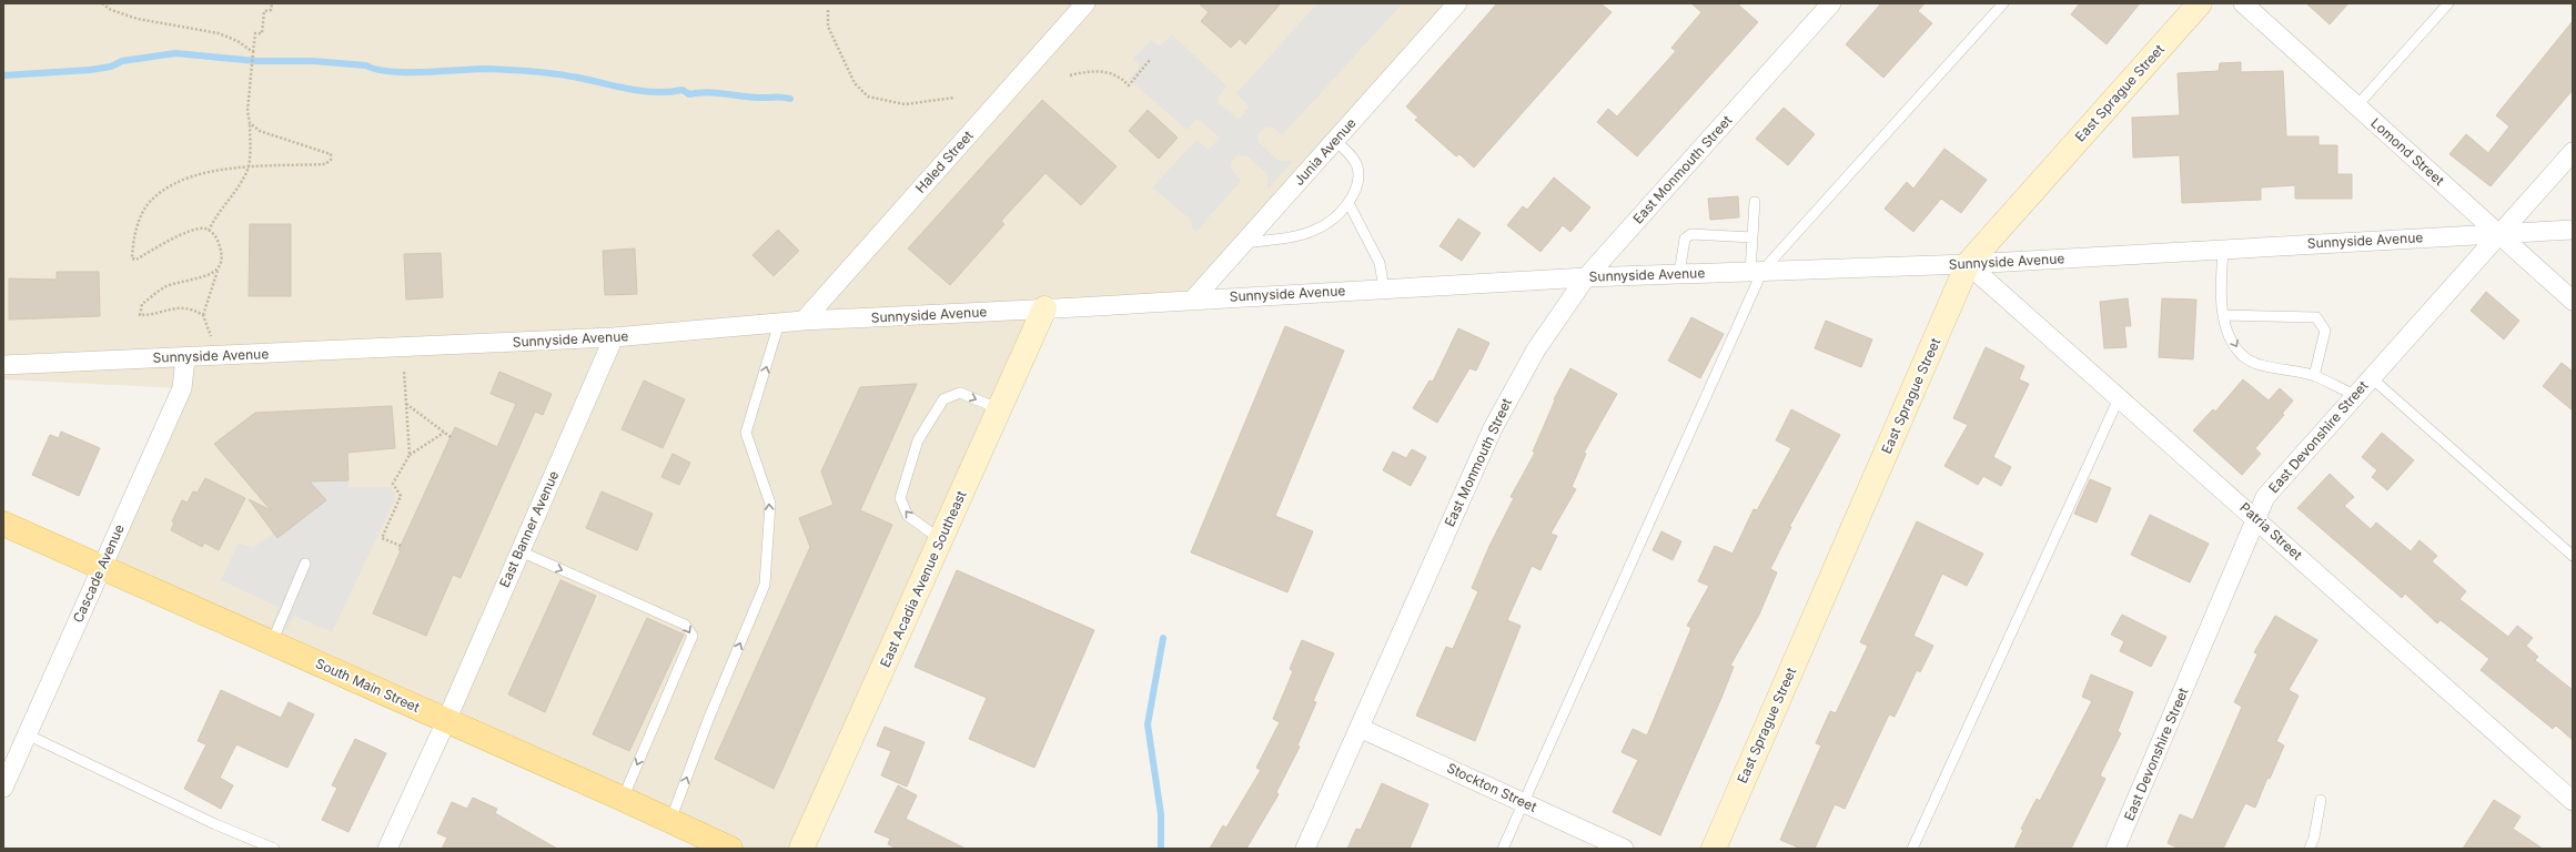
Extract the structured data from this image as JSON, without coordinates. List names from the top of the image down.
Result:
{
  "streets": {
    "main road": ["East Sprague Street", "East Acadia Avenue Southeast", "South Main Street"],
    "street": [
      "Junia Avenue",
      "Lomond Street",
      "Haled Street",
      "East Monmouth Street",
      "Sunnyside Avenue",
      "East Devonshire Street",
      "East Banner Avenue",
      "Patria Street",
      "Cascade Avenue",
      "Stockton Street"
    ]
  },
  "crossings": [
    ["East Sprague Street", "Sunnyside Avenue"],
    ["East Sprague Street", "Patria Street"],
    ["Junia Avenue", "Sunnyside Avenue"],
    ["Lomond Street", "Sunnyside Avenue"],
    ["Lomond Street", "East Devonshire Street"],
    ["Haled Street", "Sunnyside Avenue"],
    ["East Monmouth Street", "Sunnyside Avenue"],
    ["East Monmouth Street", "Stockton Street"],
    ["Sunnyside Avenue", "East Devonshire Street"],
    ["Sunnyside Avenue", "East Banner Avenue"],
    ["Sunnyside Avenue", "Patria Street"],
    ["Sunnyside Avenue", "Cascade Avenue"],
    ["Sunnyside Avenue", "East Acadia Avenue Southeast"],
    ["East Devonshire Street", "Patria Street"],
    ["East Banner Avenue", "South Main Street"],
    ["Cascade Avenue", "South Main Street"]
  ]
}
